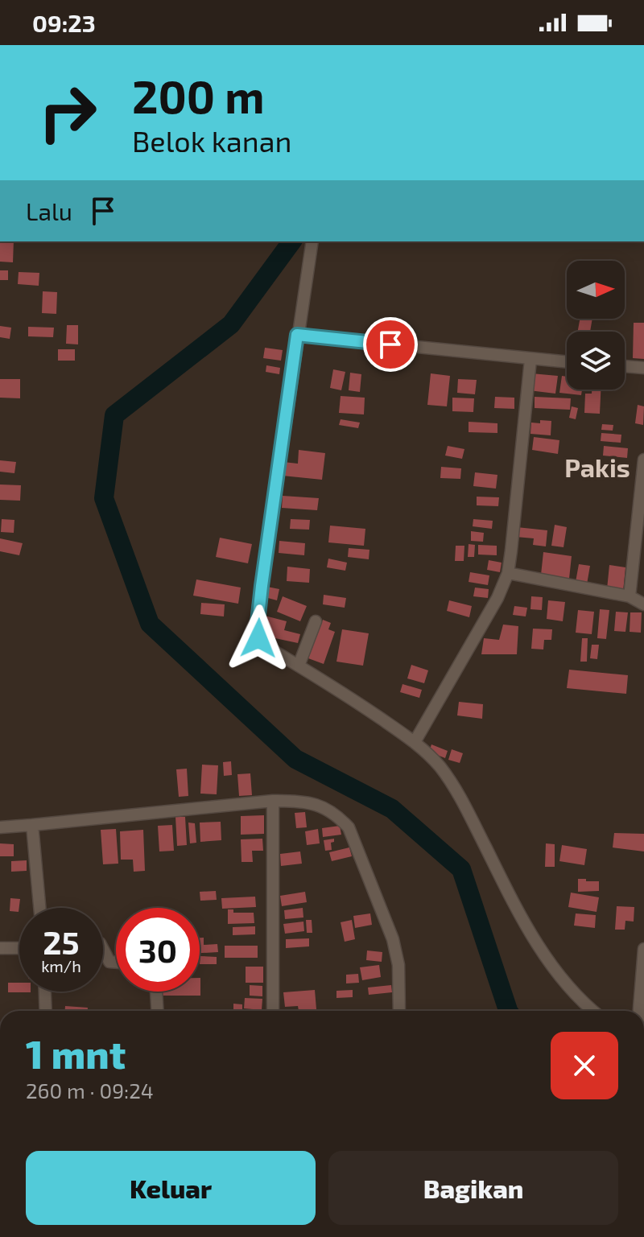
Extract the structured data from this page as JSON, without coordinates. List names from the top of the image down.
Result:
{
  "districts": ["Pakis"],
  "north": "right",
  "page": {
    "status": "09:23",
    "turn": ["200 m", "Belok kanan"],
    "then": "Lalu",
    "speed": "25 km/h",
    "limit": "30",
    "heading": ["1 mnt", "260 m · 09:24"],
    "buttons": ["Keluar", "Bagikan"]
  }
}
